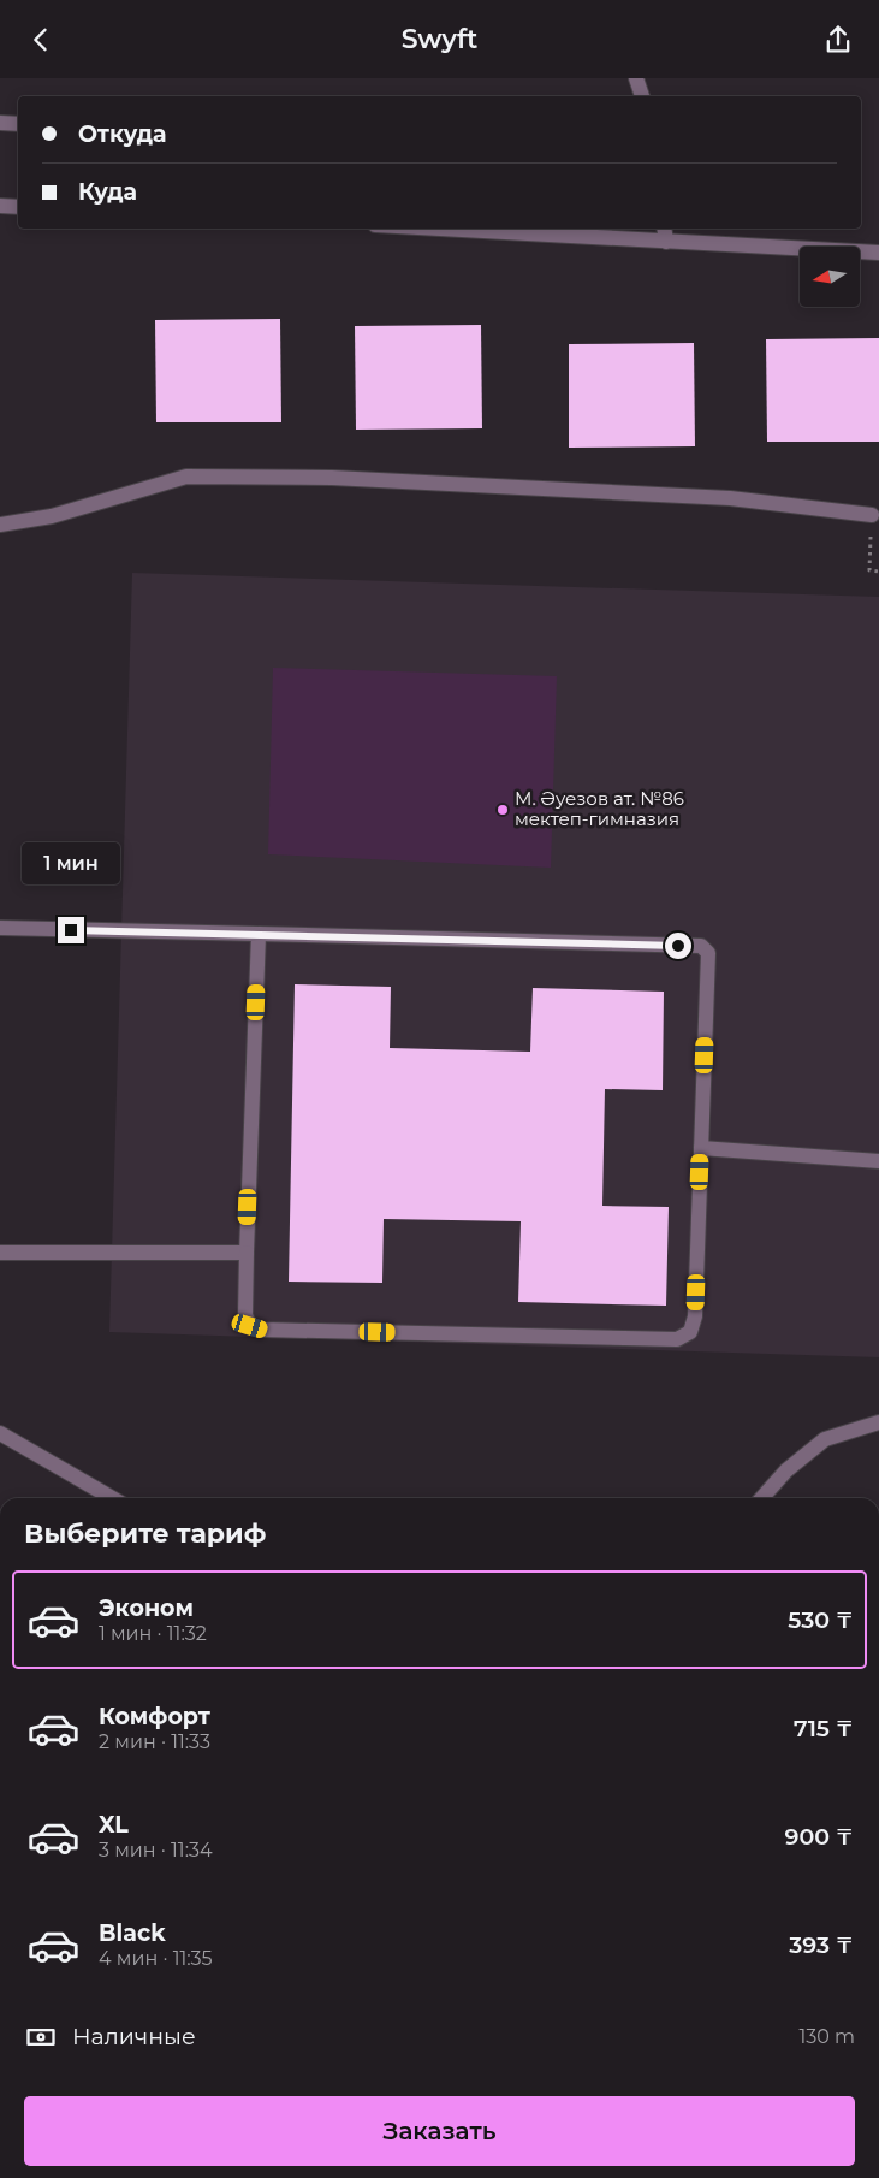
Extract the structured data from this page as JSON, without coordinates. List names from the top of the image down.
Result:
{
  "places": ["М. Әуезов ат. №86 мектеп-гимназия"],
  "north": "left",
  "page": {
    "header": "Swyft",
    "banner": ["Откуда", "Куда"],
    "bubble": "1 мин",
    "heading": "Выберите тариф",
    "list": [
      {
        "name": "Эконом",
        "note": "1 мин · 11:32",
        "value": "530 ₸"
      },
      {
        "name": "Комфорт",
        "note": "2 мин · 11:33",
        "value": "715 ₸"
      },
      {
        "name": "XL",
        "note": "3 мин · 11:34",
        "value": "900 ₸"
      },
      {
        "name": "Black",
        "note": "4 мин · 11:35",
        "value": "393 ₸"
      }
    ],
    "pay": ["Наличные", "130 m"],
    "buttons": "Заказать"
  }
}
